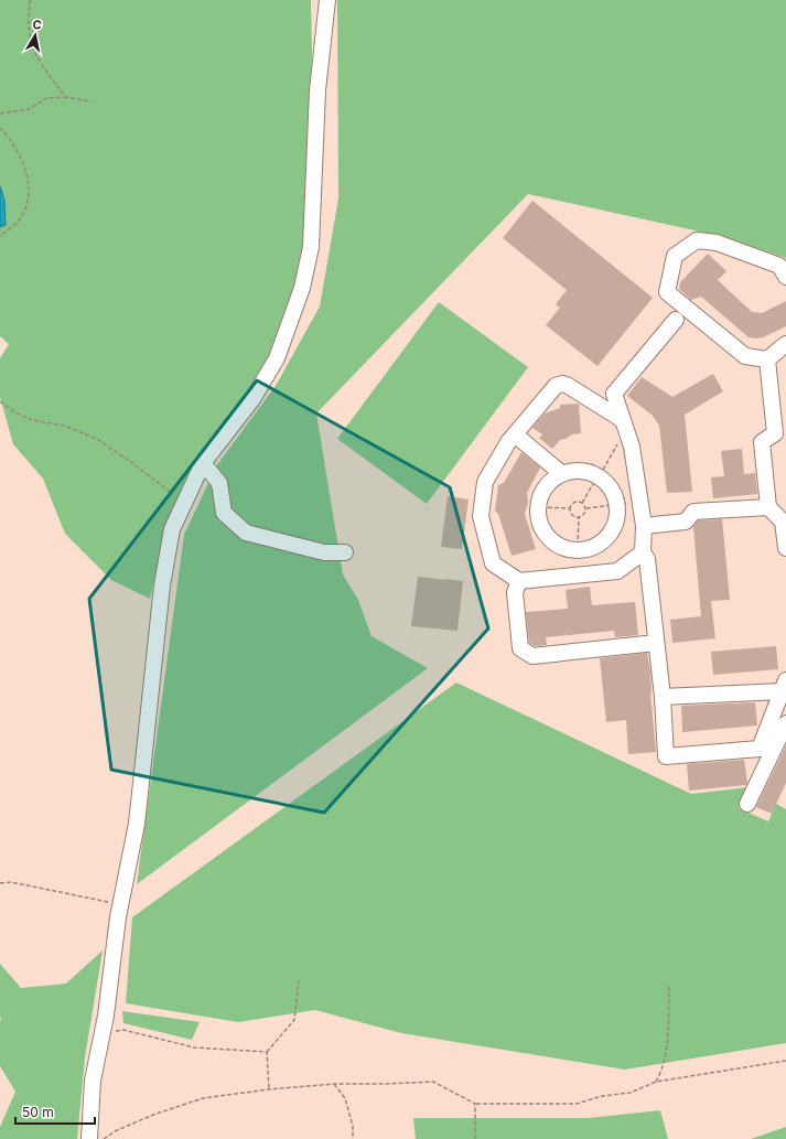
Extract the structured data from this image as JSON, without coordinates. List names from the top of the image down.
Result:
{
  "scale_bar": "50 m",
  "north": "top"
}
